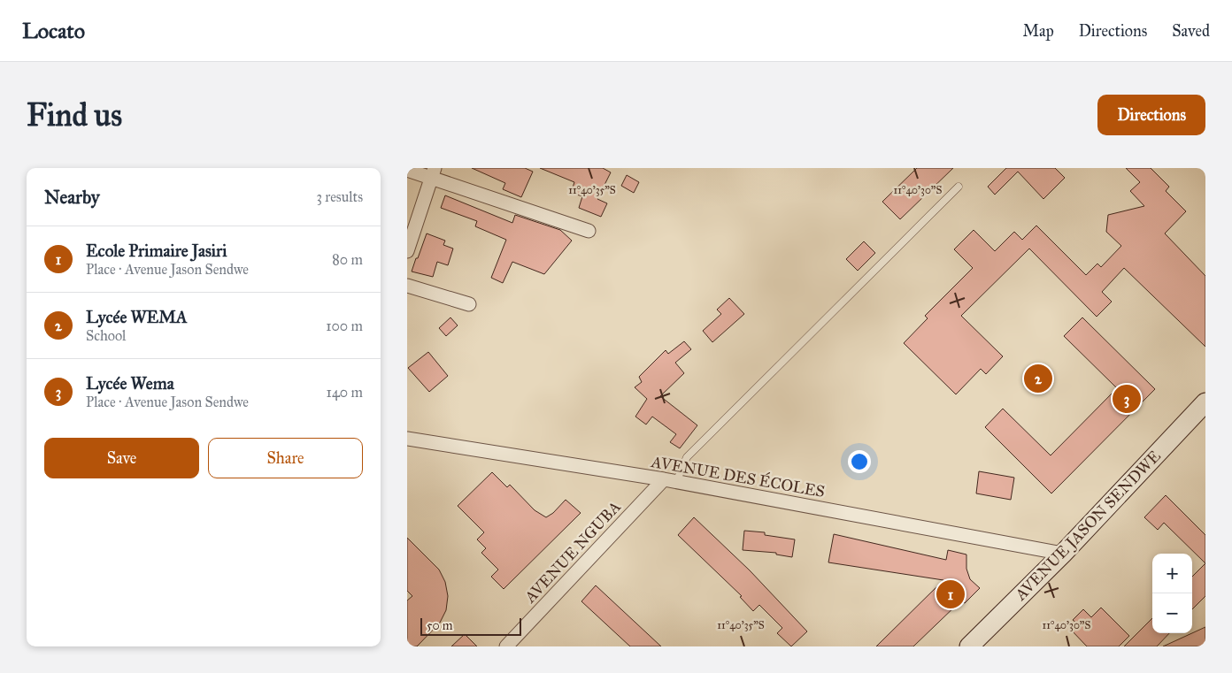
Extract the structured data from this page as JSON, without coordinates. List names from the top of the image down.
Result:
{
  "streets": {
    "main road": ["AVENUE JASON SENDWE"],
    "street": ["AVENUE DES ÉCOLES", "AVENUE NGUBA"]
  },
  "crossings": [
    ["AVENUE DES ÉCOLES", "AVENUE JASON SENDWE"],
    ["AVENUE DES ÉCOLES", "AVENUE NGUBA"]
  ],
  "scale_bar": "50 m",
  "page": {
    "header": "Locato",
    "nav": ["Map", "Directions", "Saved"],
    "buttons": [
      "Directions",
      ["Save", "Share"]
    ],
    "title": "Find us",
    "heading": ["Nearby", "3 results"],
    "list": [
      {
        "mark": "1",
        "name": "Ecole Primaire Jasiri",
        "note": "Place · Avenue Jason Sendwe",
        "value": "80 m"
      },
      {
        "mark": "2",
        "name": "Lycée WEMA",
        "note": "School",
        "value": "100 m"
      },
      {
        "mark": "3",
        "name": "Lycée Wema",
        "note": "Place · Avenue Jason Sendwe",
        "value": "140 m"
      }
    ],
    "pins": ["2", "3", "1"],
    "map_buttons": ["+", "−"],
    "scale": "50 m"
  },
  "coordinates": ["11°40'35\"S", "11°40'30\"S"]
}
